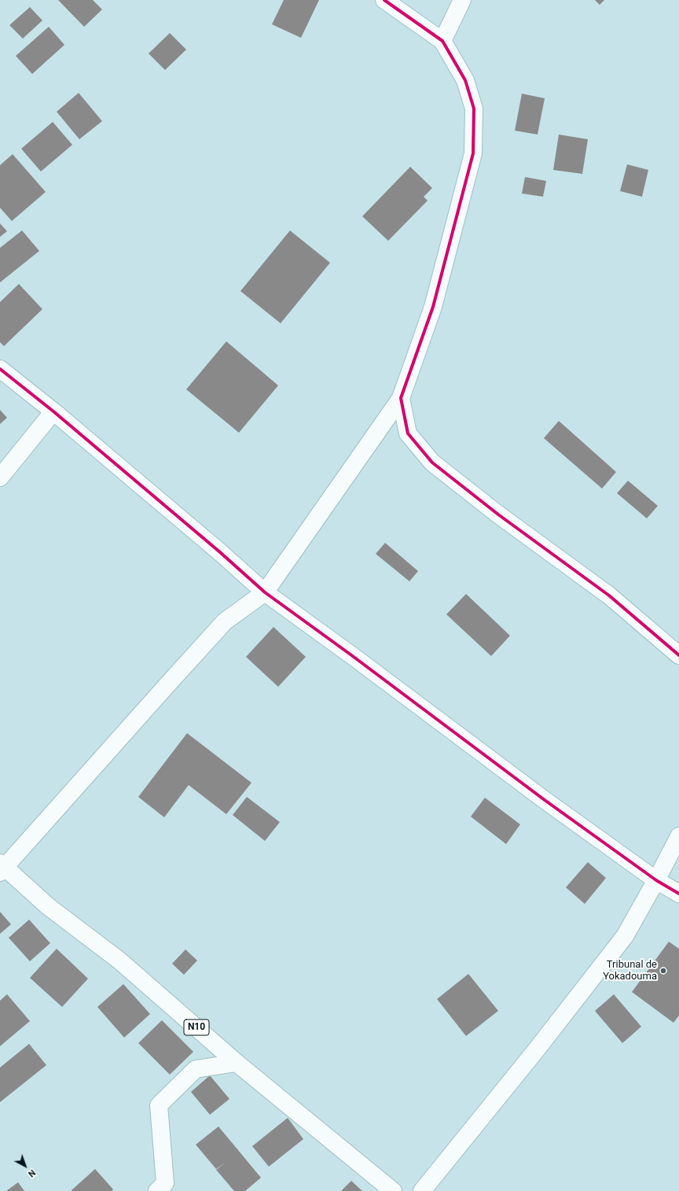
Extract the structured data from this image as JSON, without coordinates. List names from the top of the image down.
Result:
{
  "streets": {
    "main road": ["N10"]
  },
  "places": ["Tribunal de Yokadouma"],
  "north": "bottom right"
}
